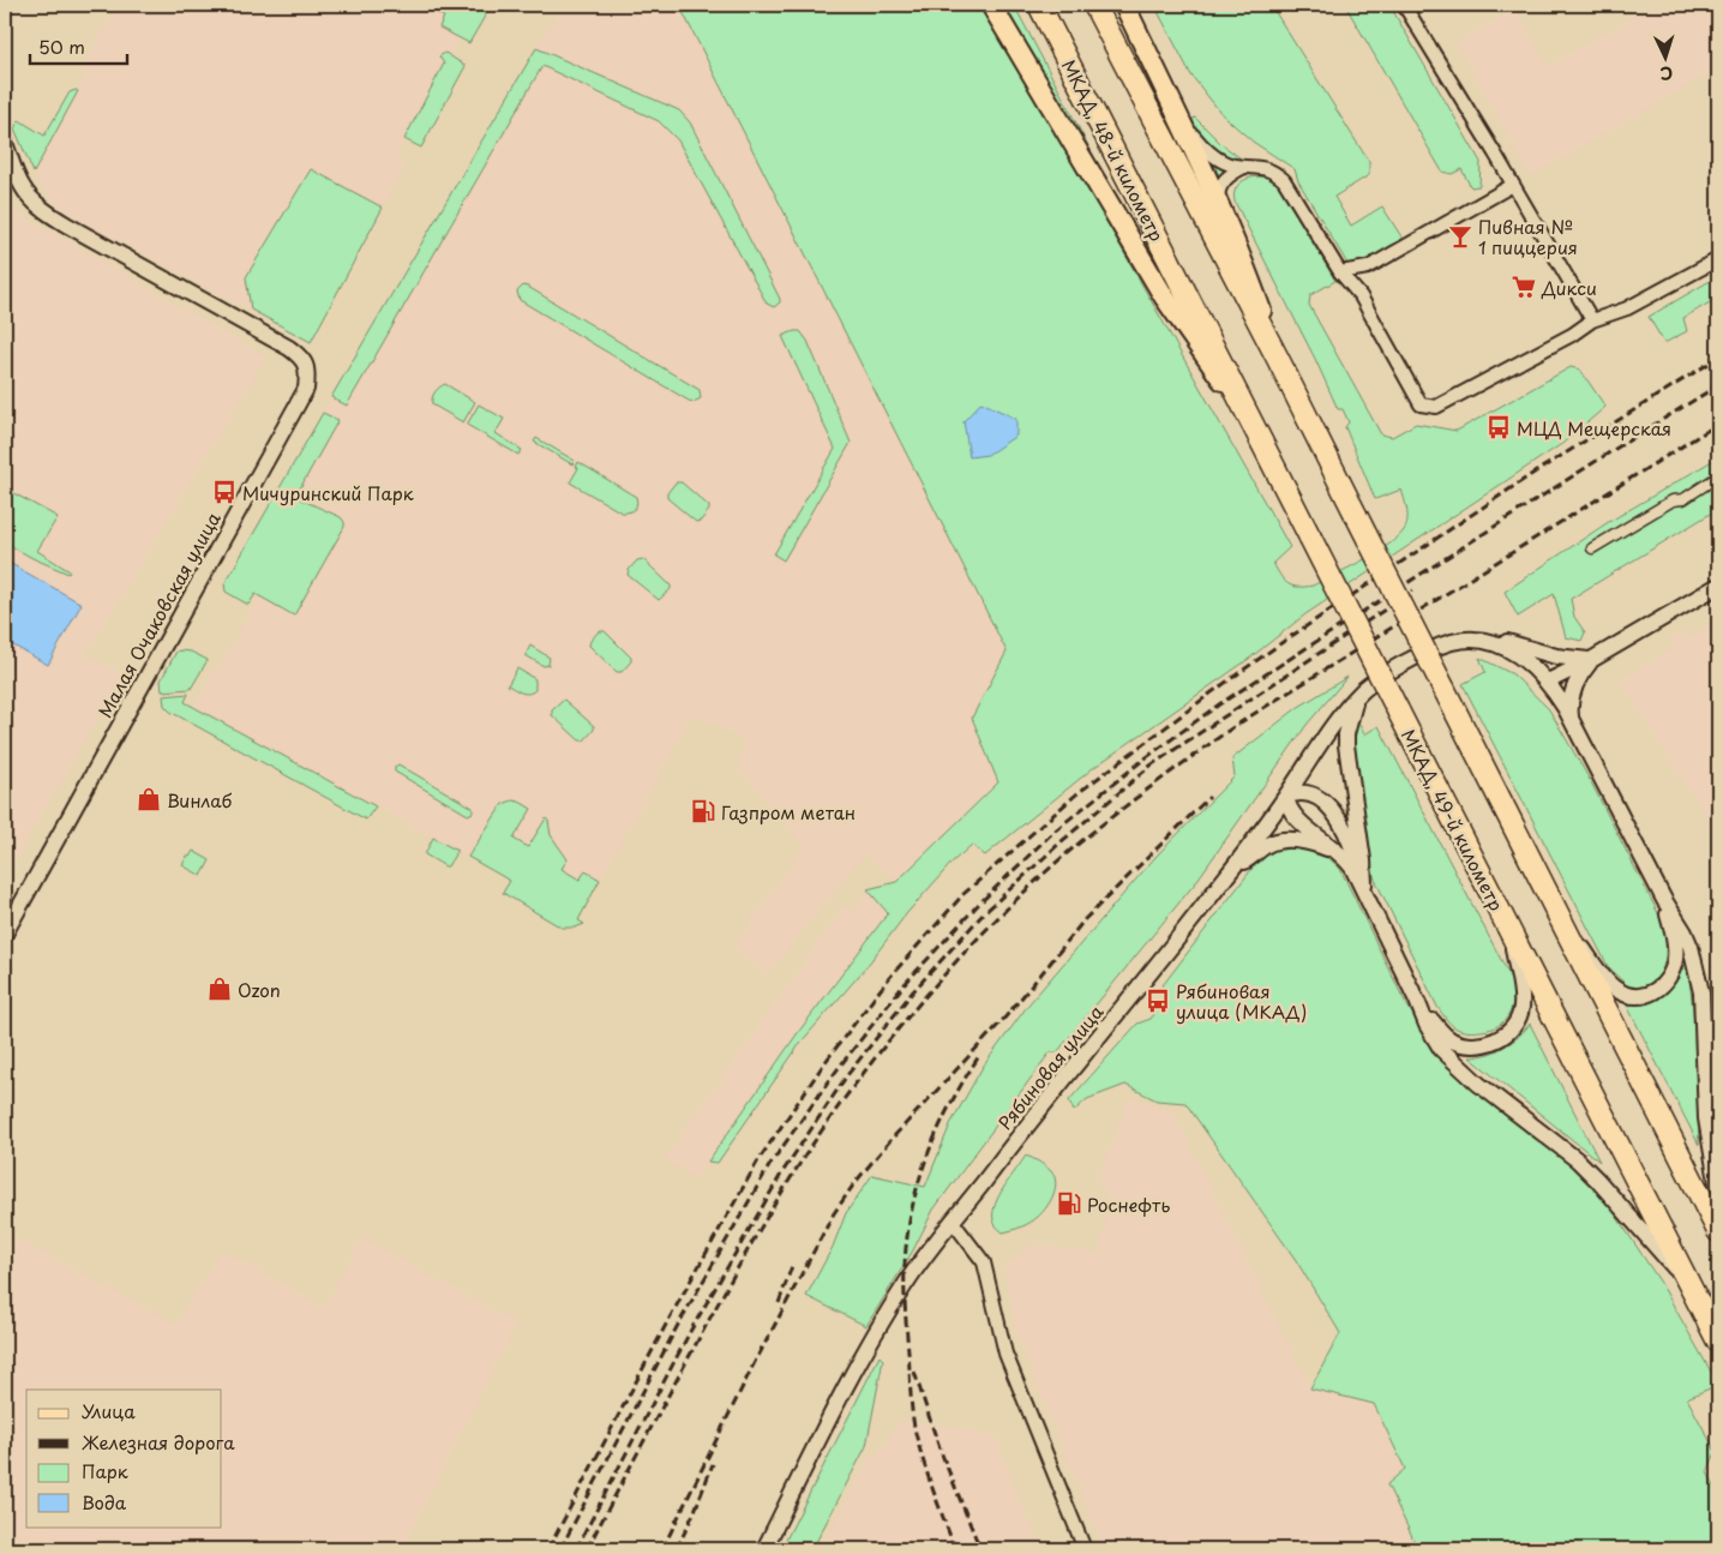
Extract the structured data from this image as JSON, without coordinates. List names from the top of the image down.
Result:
{
  "streets": {
    "highway": ["МКАД, 48-й километр", "МКАД, 49-й километр"],
    "street": ["Малая Очаковская улица", "Рябиновая улица"]
  },
  "crossings": [
    ["МКАД, 48-й километр", "МКАД, 49-й километр"]
  ],
  "places": {
    "bar": ["Пивная № 1 пиццерия"],
    "supermarket": ["Дикси"],
    "bus stop": ["МЦД Мещерская", "Мичуринский Парк", "Рябиновая улица (МКАД)"],
    "shop": ["Винлаб", "Ozon"],
    "fuel station": ["Газпром метан", "Роснефть"]
  },
  "legend": [
    "Улица",
    "Железная дорога",
    "Парк",
    "Вода"
  ],
  "scale_bar": "50 m",
  "north": "bottom"
}
